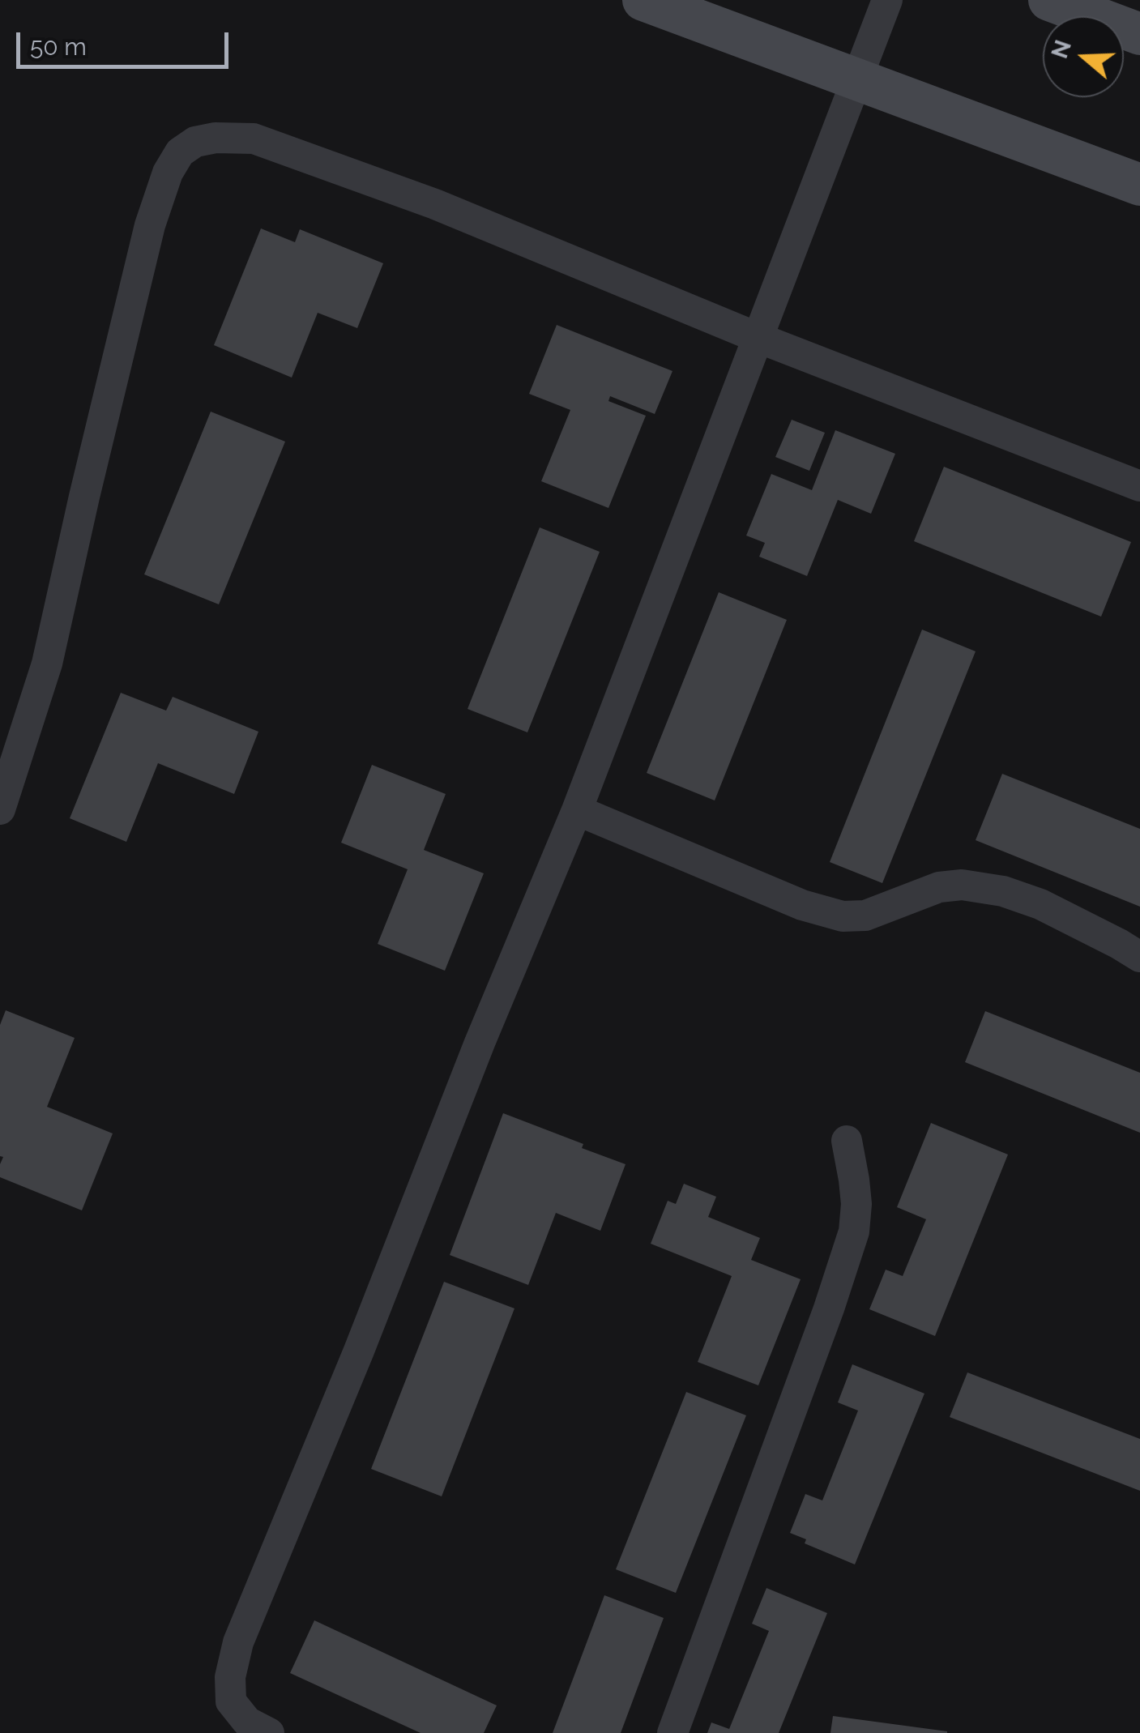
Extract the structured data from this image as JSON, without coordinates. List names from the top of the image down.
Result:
{
  "scale_bar": "50 m",
  "north": "left"
}
